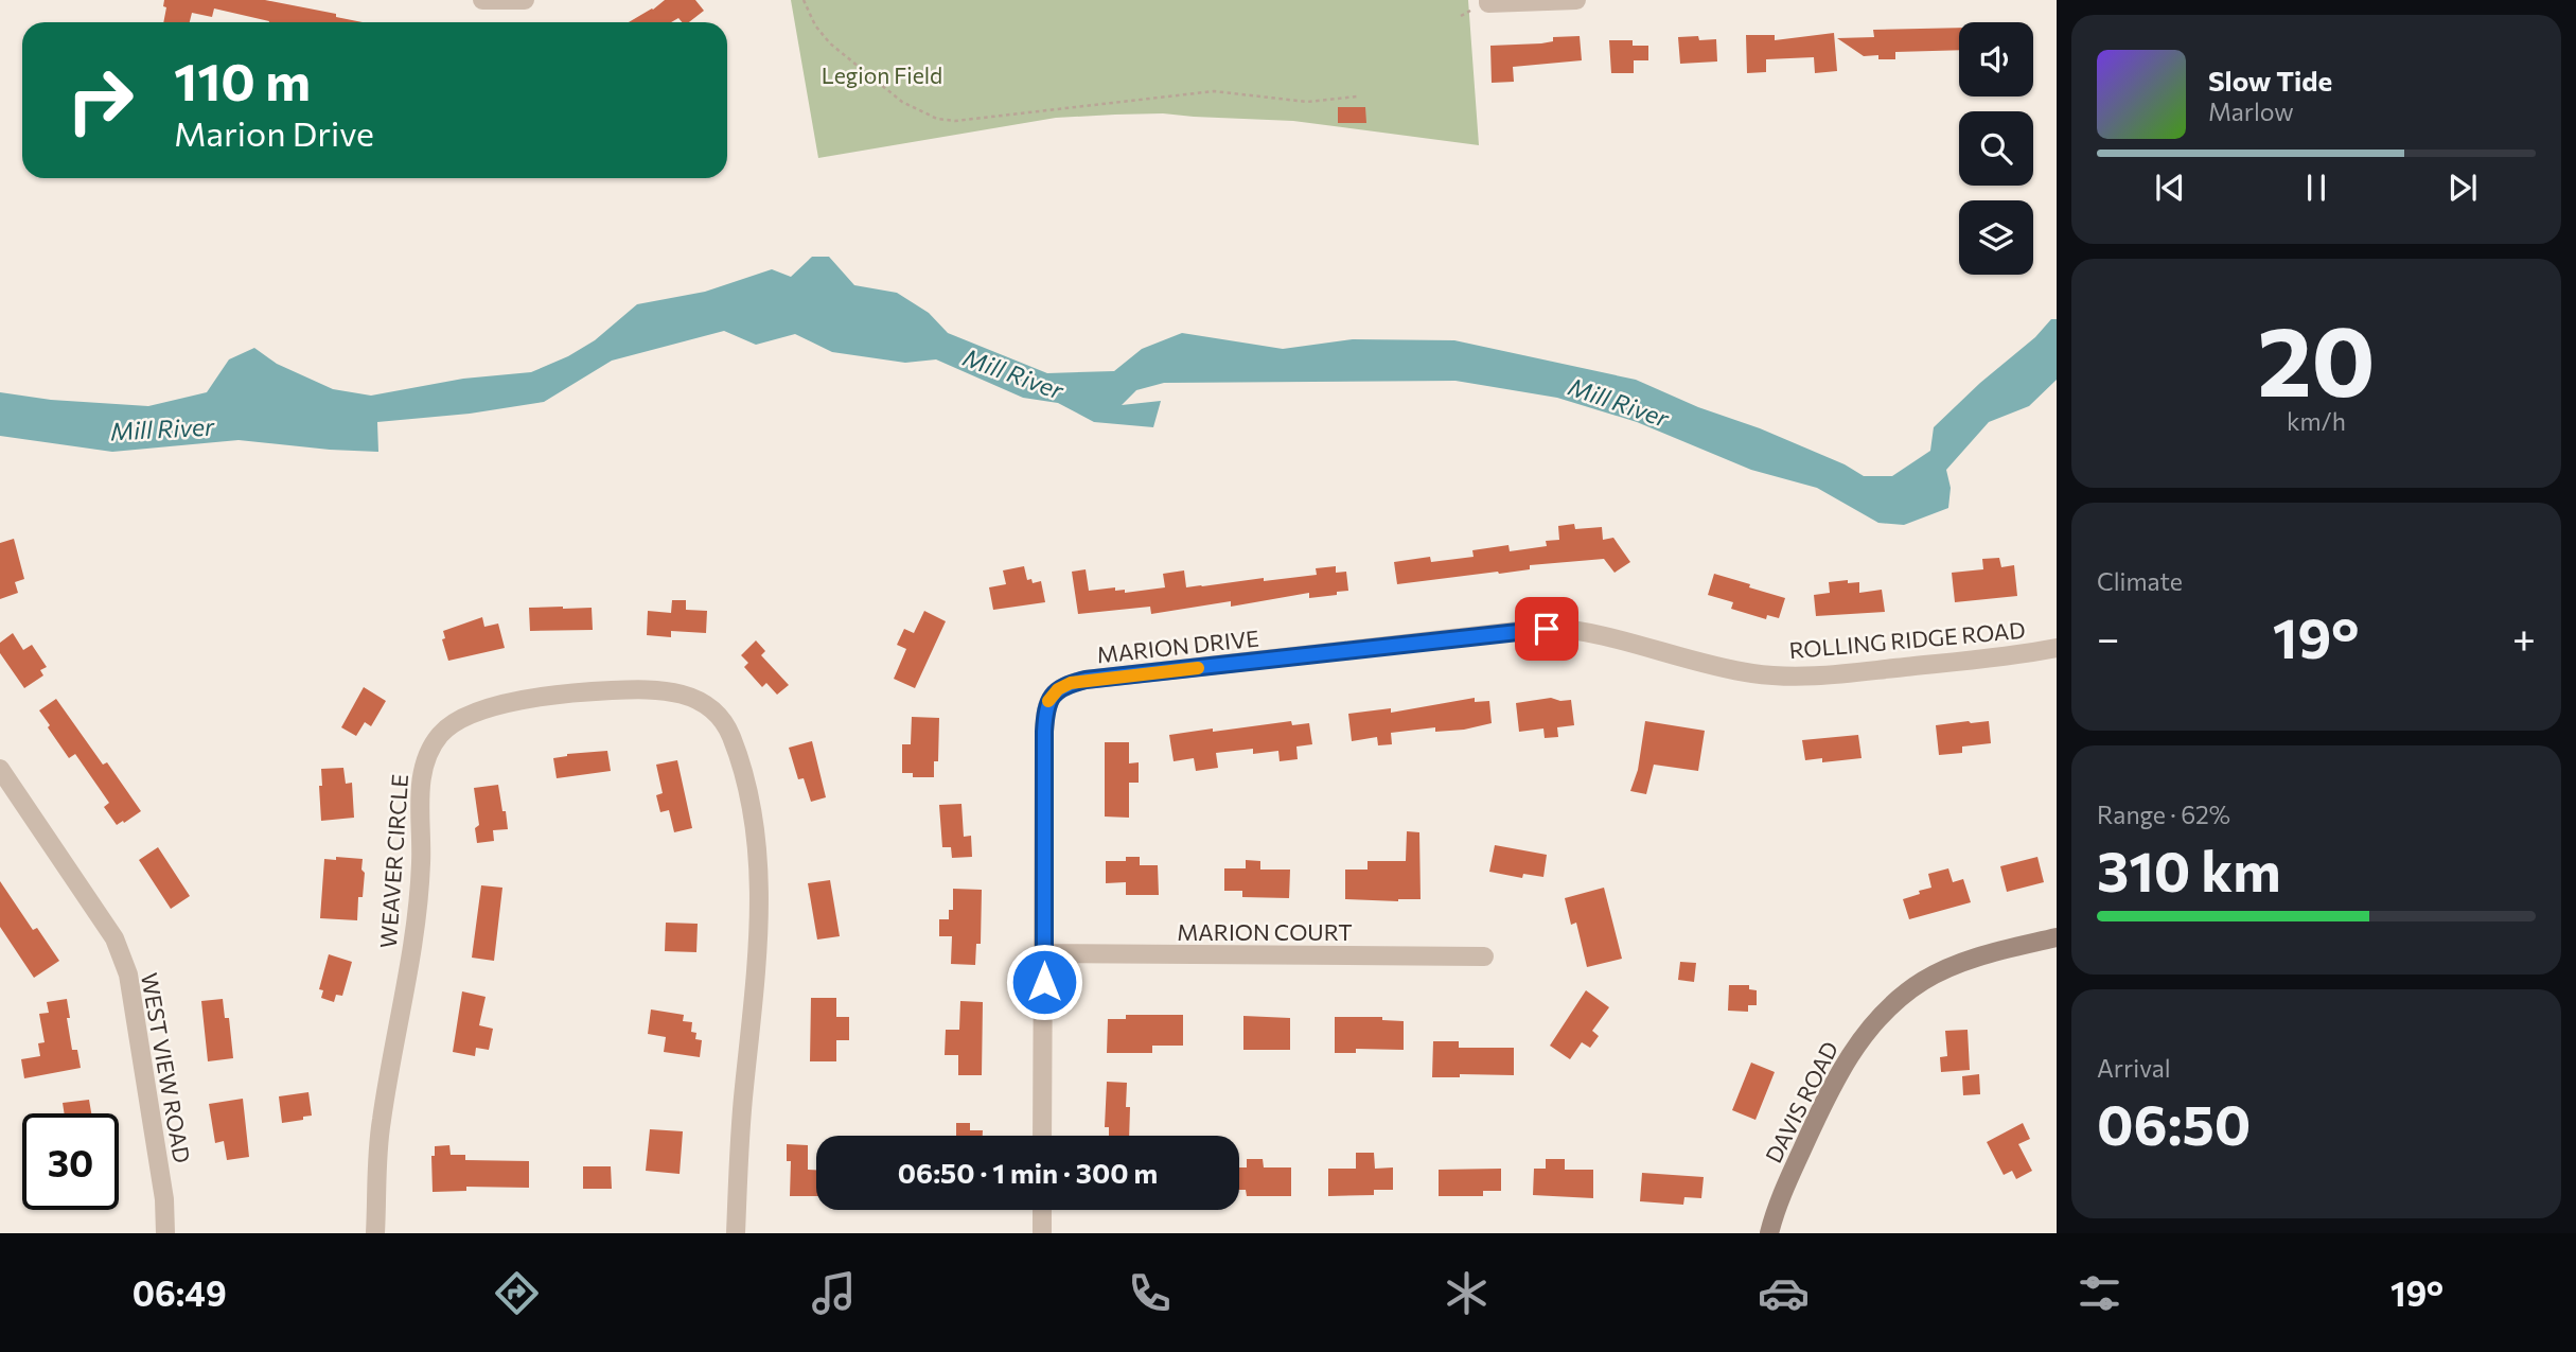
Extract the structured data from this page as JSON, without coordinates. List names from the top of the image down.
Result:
{
  "streets": {
    "main road": ["DAVIS ROAD"],
    "street": [
      "ROLLING RIDGE ROAD",
      "MARION DRIVE",
      "WEAVER CIRCLE",
      "MARION COURT",
      "WEST VIEW ROAD"
    ]
  },
  "crossings": [
    ["ROLLING RIDGE ROAD", "MARION DRIVE"],
    ["MARION DRIVE", "MARION COURT"]
  ],
  "water": ["Mill River"],
  "parks": ["Legion Field"],
  "page": {
    "turn": ["110 m", "Marion Drive"],
    "song": ["Slow Tide", "Marlow"],
    "tile": [
      ["20", "km/h"],
      "Climate",
      ["Range · 62%", "310 km"],
      ["Arrival", "06:50"]
    ],
    "heat": ["−", "19°", "+"],
    "limit": "30",
    "trip": "06:50 · 1 min · 300 m",
    "tabs": ["06:49", "19°"]
  }
}
